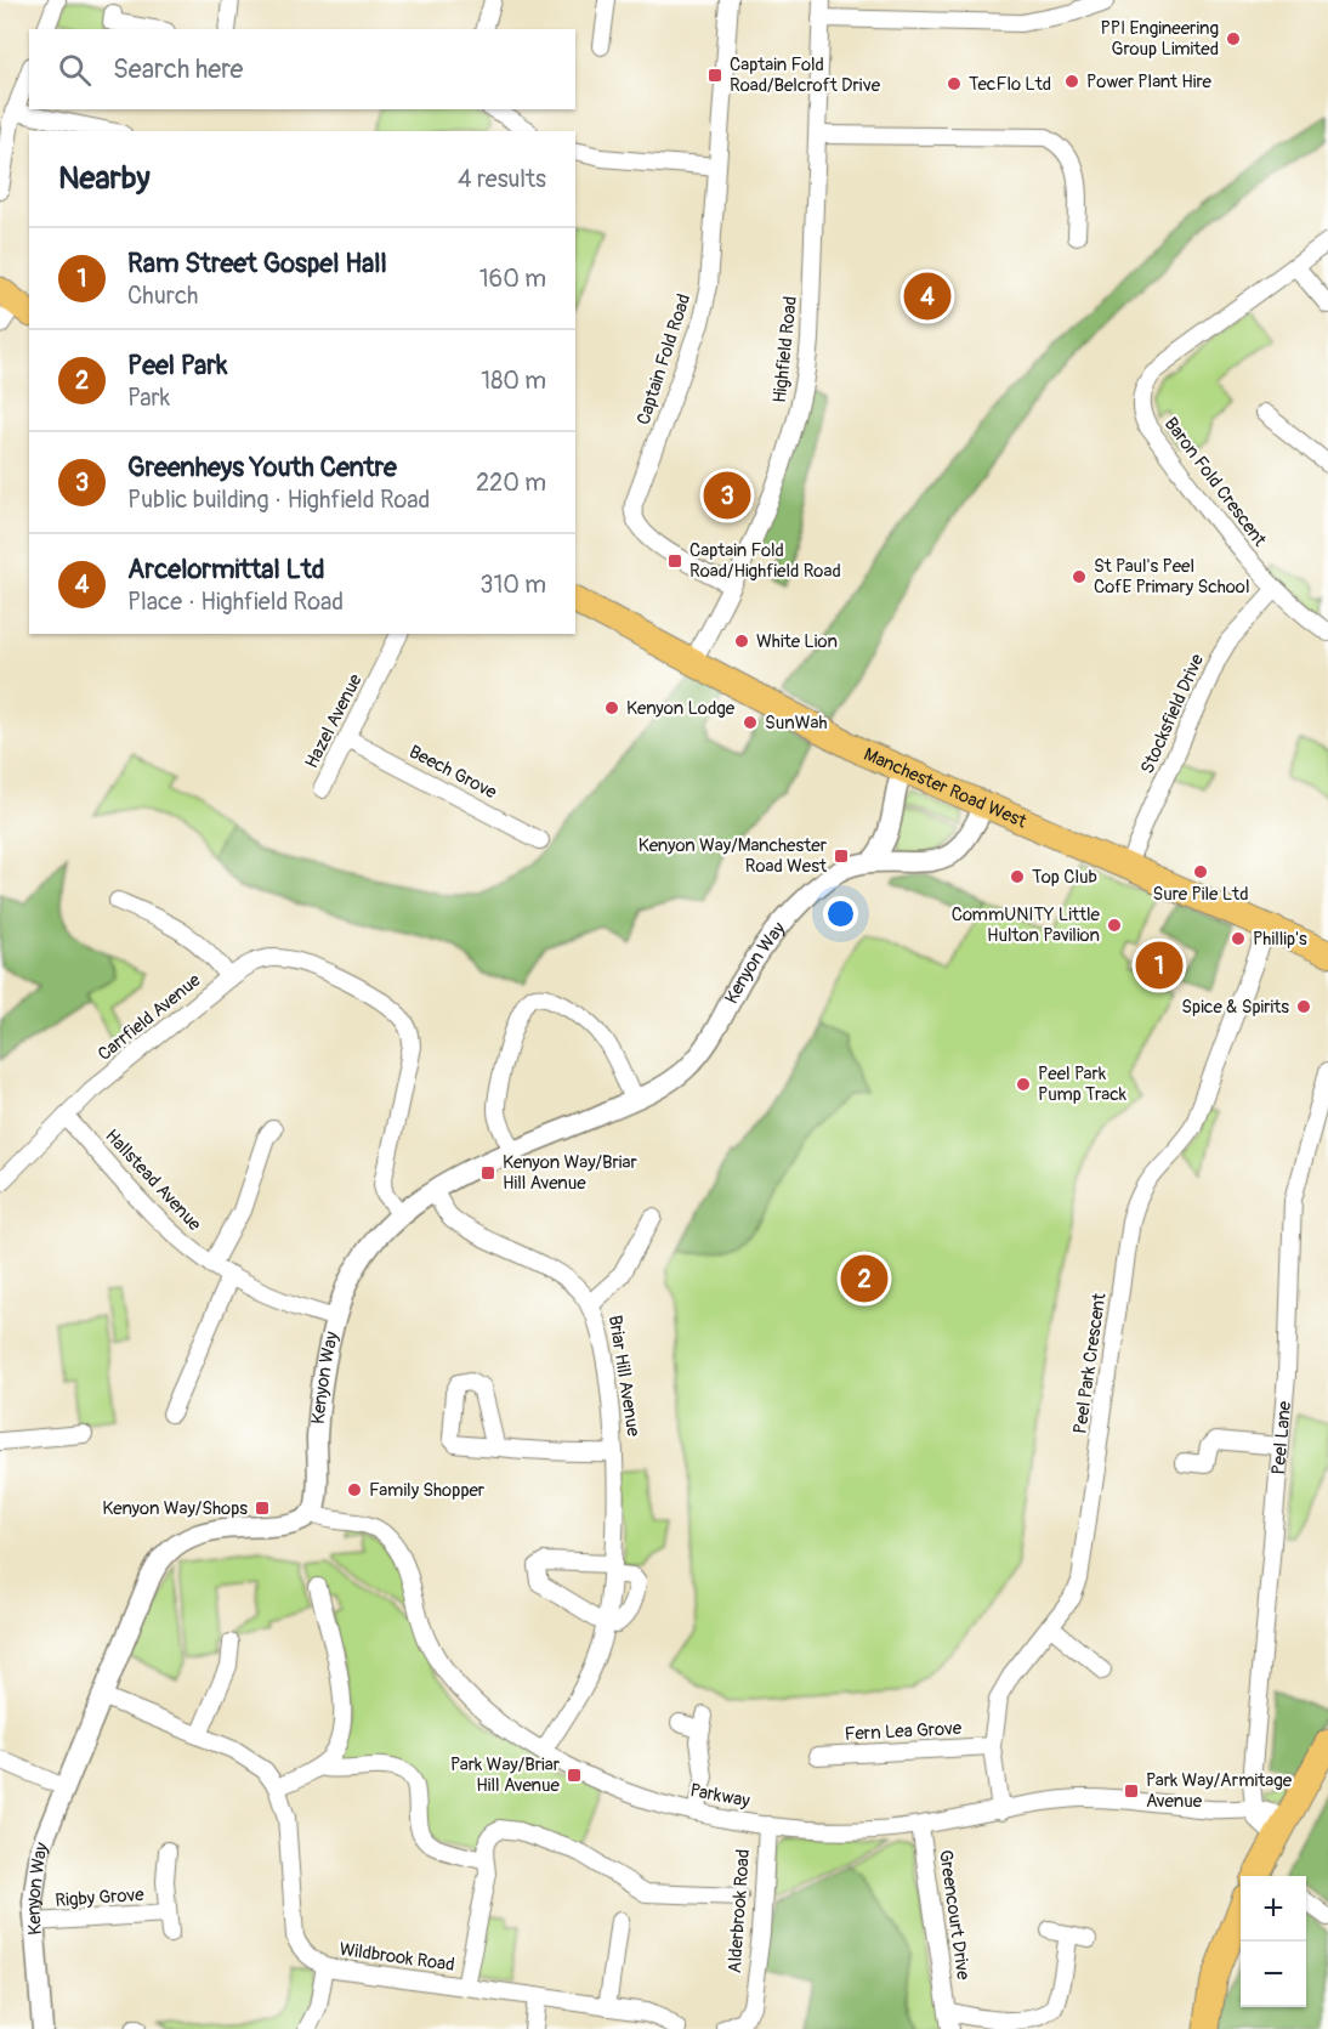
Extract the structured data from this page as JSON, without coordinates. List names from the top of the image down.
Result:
{
  "streets": {
    "main road": ["Manchester Road West"],
    "street": [
      "Highfield Road",
      "Captain Fold Road",
      "Baron Fold Crescent",
      "Stocksfield Drive",
      "Hazel Avenue",
      "Beech Grove",
      "Kenyon Way",
      "Carrfield Avenue",
      "Hallstead Avenue",
      "Peel Park Crescent",
      "Briar Hill Avenue",
      "Peel Lane",
      "Fern Lea Grove",
      "Parkway",
      "Rigby Grove",
      "Alderbrook Road",
      "Greencourt Drive",
      "Wildbrook Road"
    ]
  },
  "crossings": [
    ["Highfield Road", "Captain Fold Road"],
    ["Highfield Road", "Manchester Road West"],
    ["Baron Fold Crescent", "Stocksfield Drive"],
    ["Stocksfield Drive", "Manchester Road West"],
    ["Hazel Avenue", "Beech Grove"],
    ["Manchester Road West", "Kenyon Way"],
    ["Manchester Road West", "Peel Park Crescent"],
    ["Kenyon Way", "Carrfield Avenue"],
    ["Kenyon Way", "Hallstead Avenue"],
    ["Kenyon Way", "Briar Hill Avenue"],
    ["Kenyon Way", "Parkway"],
    ["Kenyon Way", "Rigby Grove"],
    ["Kenyon Way", "Wildbrook Road"],
    ["Carrfield Avenue", "Hallstead Avenue"],
    ["Peel Park Crescent", "Fern Lea Grove"],
    ["Peel Park Crescent", "Parkway"],
    ["Briar Hill Avenue", "Parkway"],
    ["Peel Lane", "Parkway"],
    ["Parkway", "Alderbrook Road"],
    ["Parkway", "Greencourt Drive"]
  ],
  "places": {
    "other": [
      "PPI Engineering Group Limited",
      "Power Plant Hire",
      "TecFlo Ltd",
      "St Paul's Peel CofE Primary School",
      "White Lion",
      "Kenyon Lodge",
      "SunWah",
      "Sure Pile Ltd",
      "Top Club",
      "CommUNITY Little Hulton Pavilion",
      "Phillip's",
      "Spice & Spirits",
      "Peel Park Pump Track",
      "Family Shopper"
    ],
    "transit": [
      "Captain Fold Road/Belcroft Drive",
      "Captain Fold Road/Highfield Road",
      "Kenyon Way/Manchester Road West",
      "Kenyon Way/Briar Hill Avenue",
      "Kenyon Way/Shops",
      "Park Way/Briar Hill Avenue",
      "Park Way/Armitage Avenue"
    ]
  },
  "page": {
    "search": "Search here",
    "heading": ["Nearby", "4 results"],
    "list": [
      {
        "mark": "1",
        "name": "Ram Street Gospel Hall",
        "note": "Church",
        "value": "160 m"
      },
      {
        "mark": "2",
        "name": "Peel Park",
        "note": "Park",
        "value": "180 m"
      },
      {
        "mark": "3",
        "name": "Greenheys Youth Centre",
        "note": "Public building · Highfield Road",
        "value": "220 m"
      },
      {
        "mark": "4",
        "name": "Arcelormittal Ltd",
        "note": "Place · Highfield Road",
        "value": "310 m"
      }
    ],
    "pins": [
      "4",
      "3",
      "1",
      "2"
    ],
    "map_buttons": ["+", "−"]
  }
}
